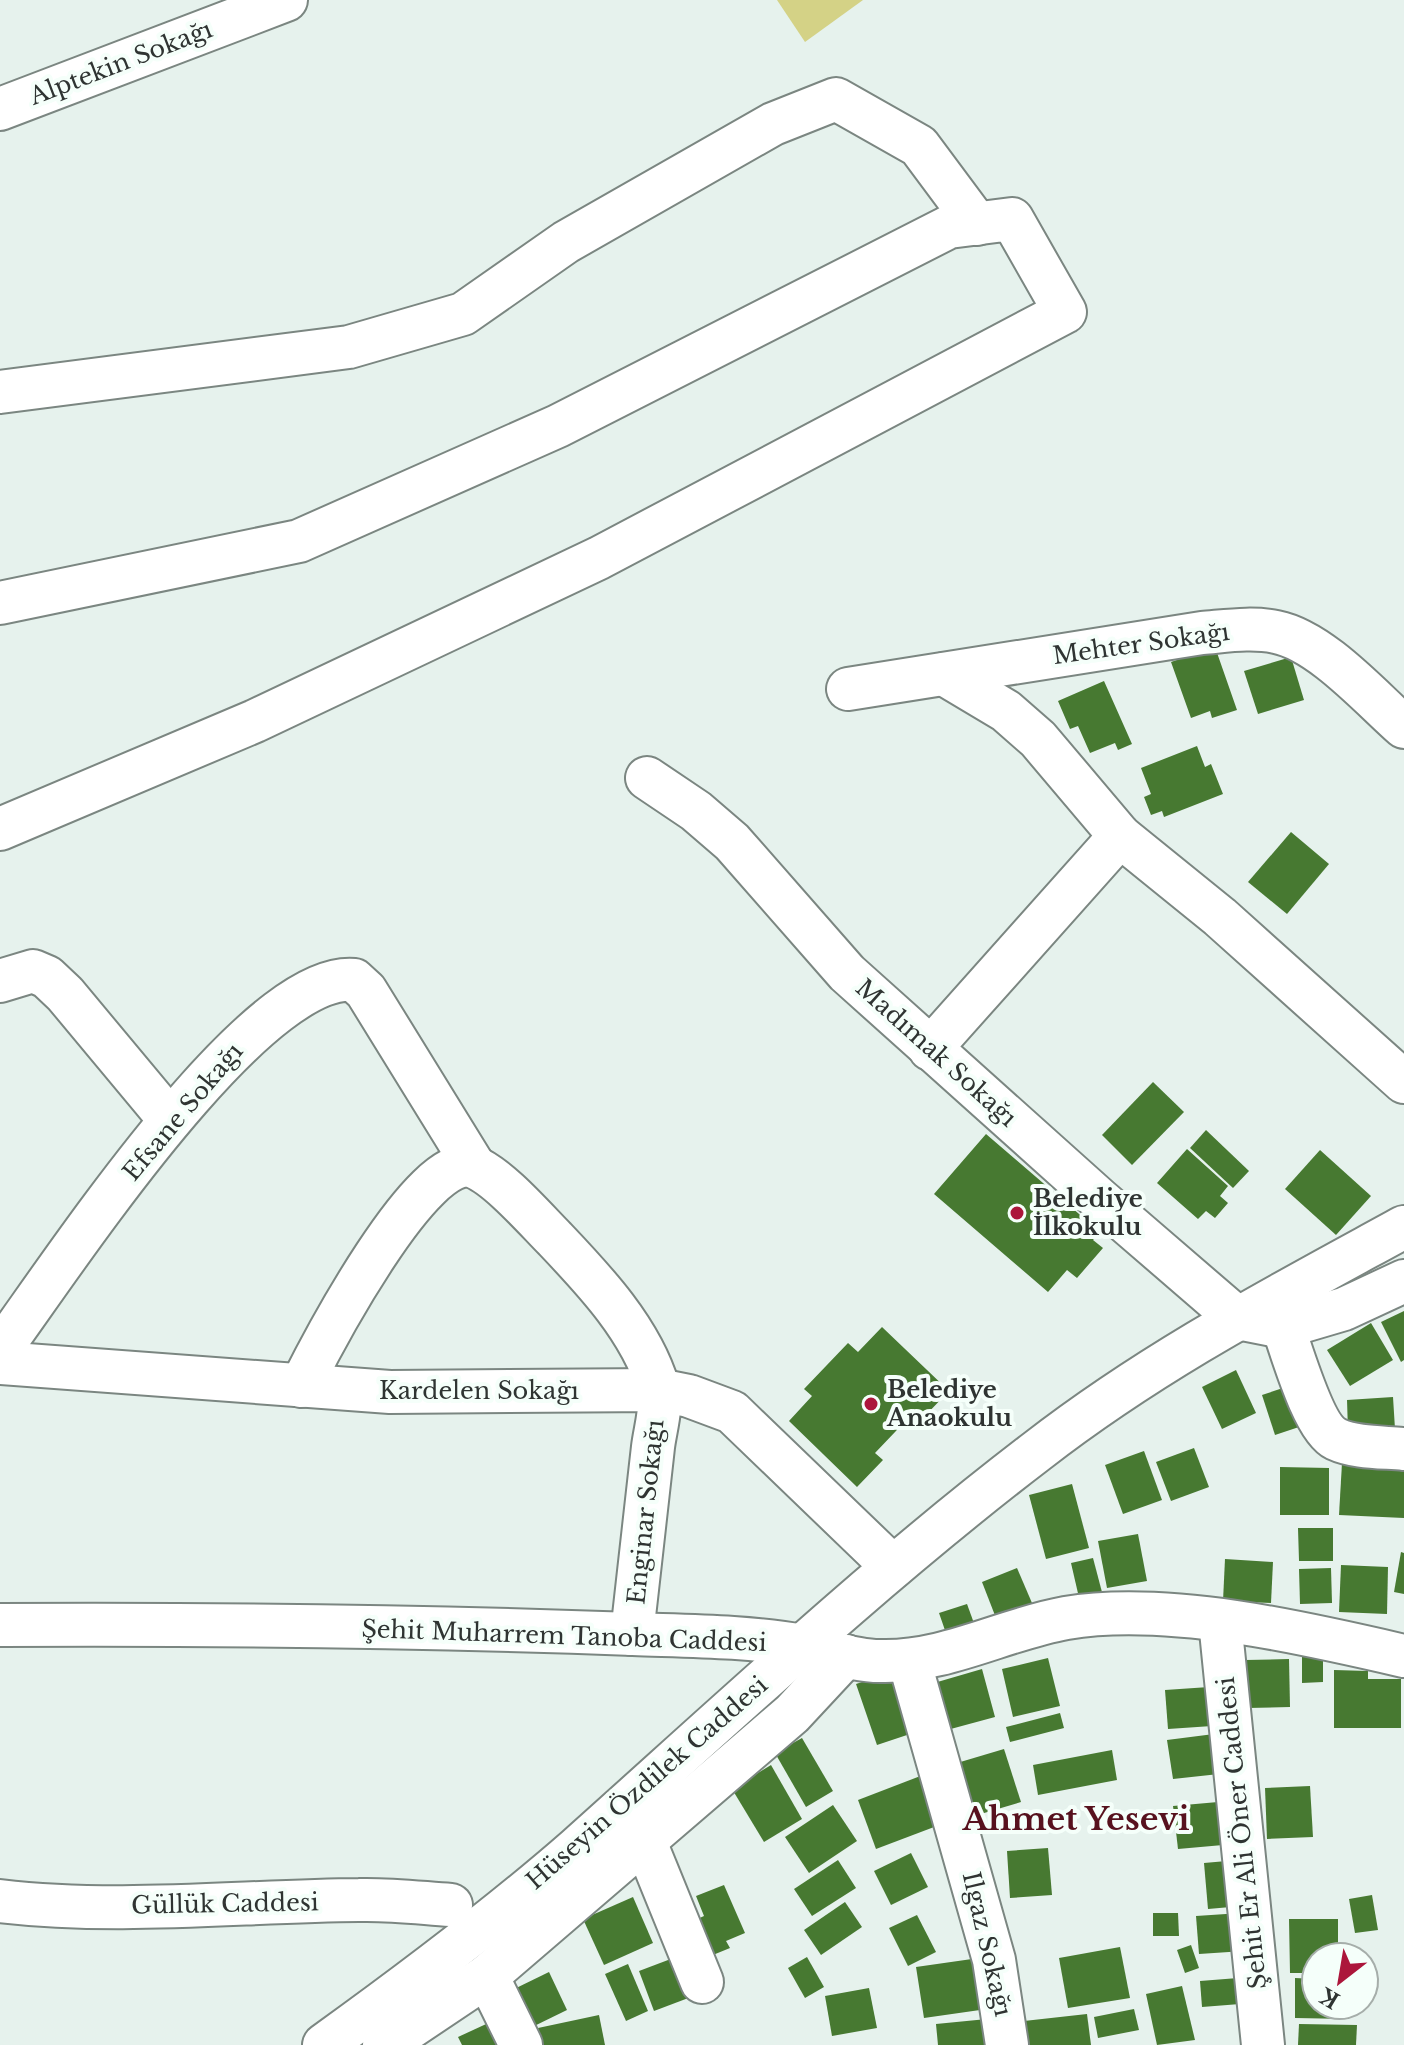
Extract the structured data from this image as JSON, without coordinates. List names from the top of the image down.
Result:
{
  "streets": {
    "street": [
      "Alptekin Sokağı",
      "Mehter Sokağı",
      "Madımak Sokağı",
      "Efsane Sokağı",
      "Kardelen Sokağı",
      "Enginar Sokağı",
      "Şehit Muharrem Tanoba Caddesi",
      "Hüseyin Özdilek Caddesi",
      "Şehit Er Ali Öner Caddesi",
      "Güllük Caddesi",
      "Ilgaz Sokağı"
    ]
  },
  "crossings": [
    ["Madımak Sokağı", "Hüseyin Özdilek Caddesi"],
    ["Kardelen Sokağı", "Enginar Sokağı"],
    ["Kardelen Sokağı", "Hüseyin Özdilek Caddesi"],
    ["Enginar Sokağı", "Şehit Muharrem Tanoba Caddesi"],
    ["Şehit Muharrem Tanoba Caddesi", "Hüseyin Özdilek Caddesi"],
    ["Şehit Muharrem Tanoba Caddesi", "Şehit Er Ali Öner Caddesi"],
    ["Şehit Muharrem Tanoba Caddesi", "Ilgaz Sokağı"]
  ],
  "districts": ["Ahmet Yesevi"],
  "places": ["Belediye İlkokulu", "Belediye Anaokulu"],
  "north": "bottom left"
}
